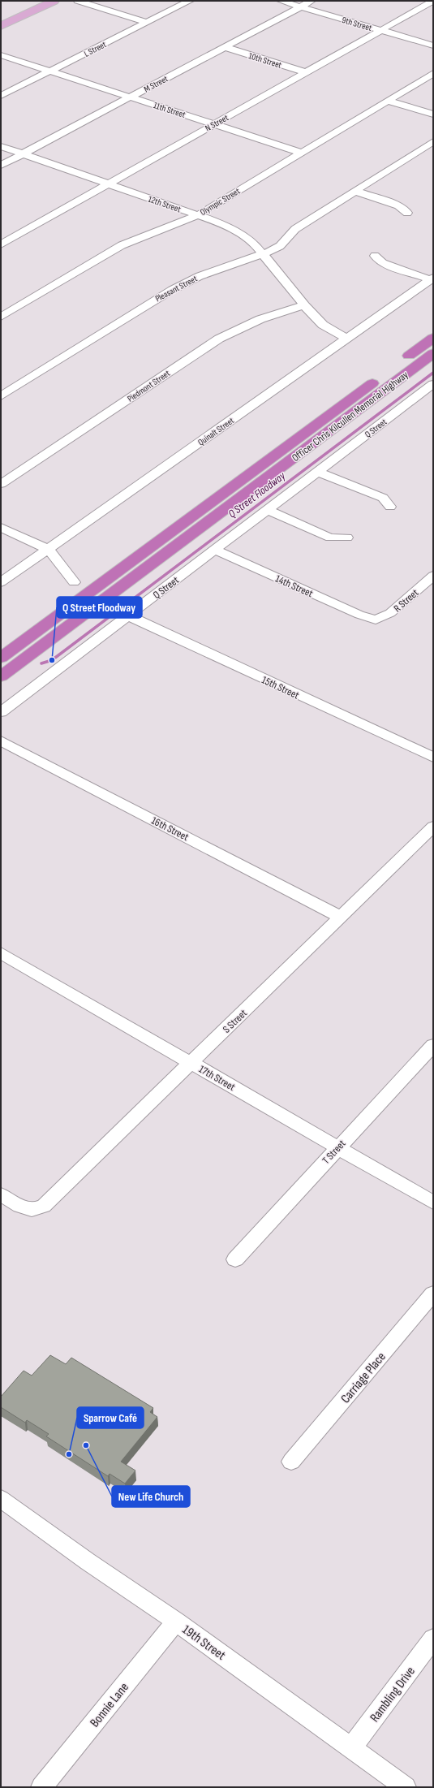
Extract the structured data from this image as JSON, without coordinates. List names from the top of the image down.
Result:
{
  "streets": {
    "highway": ["Officer Chris Kilcullen Memorial Highway"],
    "street": [
      "9th Street",
      "L Street",
      "10th Street",
      "M Street",
      "11th Street",
      "N Street",
      "Olympic Street",
      "12th Street",
      "Pleasant Street",
      "Piedmont Street",
      "Q Street",
      "Quinalt Street",
      "14th Street",
      "R Street",
      "15th Street",
      "16th Street",
      "S Street",
      "17th Street",
      "T Street",
      "Carriage Place",
      "19th Street",
      "Rambling Drive",
      "Bonnie Lane"
    ]
  },
  "crossings": [
    ["9th Street", "M Street"],
    ["9th Street", "N Street"],
    ["L Street", "11th Street"],
    ["10th Street", "M Street"],
    ["10th Street", "N Street"],
    ["M Street", "11th Street"],
    ["M Street", "12th Street"],
    ["11th Street", "N Street"],
    ["11th Street", "Olympic Street"],
    ["N Street", "12th Street"],
    ["Olympic Street", "12th Street"],
    ["12th Street", "Pleasant Street"],
    ["12th Street", "Piedmont Street"],
    ["12th Street", "Quinalt Street"],
    ["Q Street", "14th Street"],
    ["Q Street", "15th Street"],
    ["14th Street", "R Street"],
    ["16th Street", "S Street"],
    ["S Street", "17th Street"],
    ["17th Street", "T Street"],
    ["19th Street", "Rambling Drive"],
    ["19th Street", "Bonnie Lane"]
  ],
  "water": ["Q Street Floodway"],
  "places": ["Q Street Floodway", "New Life Church", "Sparrow Café"]
}
